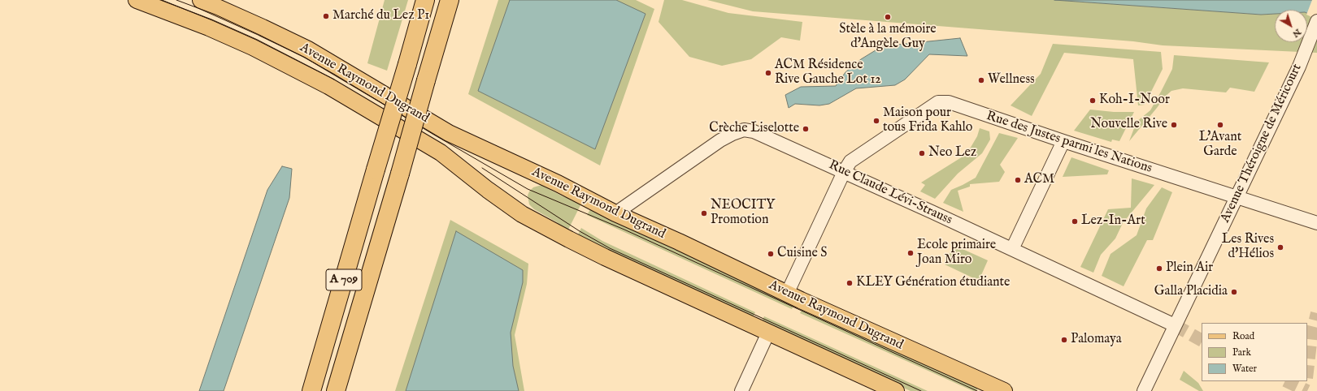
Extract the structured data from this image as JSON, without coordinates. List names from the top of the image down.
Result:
{
  "streets": {
    "highway": ["A 709"],
    "main road": ["Avenue Raymond Dugrand"],
    "street": ["Rue des Justes parmi les Nations", "Avenue Théroigne de Méricourt", "Rue Claude Lévi-Strauss"]
  },
  "crossings": [
    ["Avenue Raymond Dugrand", "Rue des Justes parmi les Nations"],
    ["Avenue Raymond Dugrand", "Rue Claude Lévi-Strauss"],
    ["Rue des Justes parmi les Nations", "Avenue Théroigne de Méricourt"],
    ["Rue des Justes parmi les Nations", "Rue Claude Lévi-Strauss"],
    ["Avenue Théroigne de Méricourt", "Rue Claude Lévi-Strauss"]
  ],
  "places": [
    "Marché du Lez P1",
    "Stèle à la mémoire d'Angèle Guy",
    "ACM Résidence Rive Gauche Lot 12",
    "Wellness",
    "Koh-I-Noor",
    "Maison pour tous Frida Kahlo",
    "Nouvelle Rive",
    "L'Avant Garde",
    "Crèche Liselotte",
    "Neo Lez",
    "ACM",
    "NEOCITY Promotion",
    "Lez-In-Art",
    "Les Rives d'Hélios",
    "Ecole primaire Joan Miro",
    "Cuisine S",
    "Plein Air",
    "KLEY Génération étudiante",
    "Galla Placidia",
    "Palomaya"
  ],
  "legend": ["Road", "Park", "Water"],
  "north": "bottom right"
}
